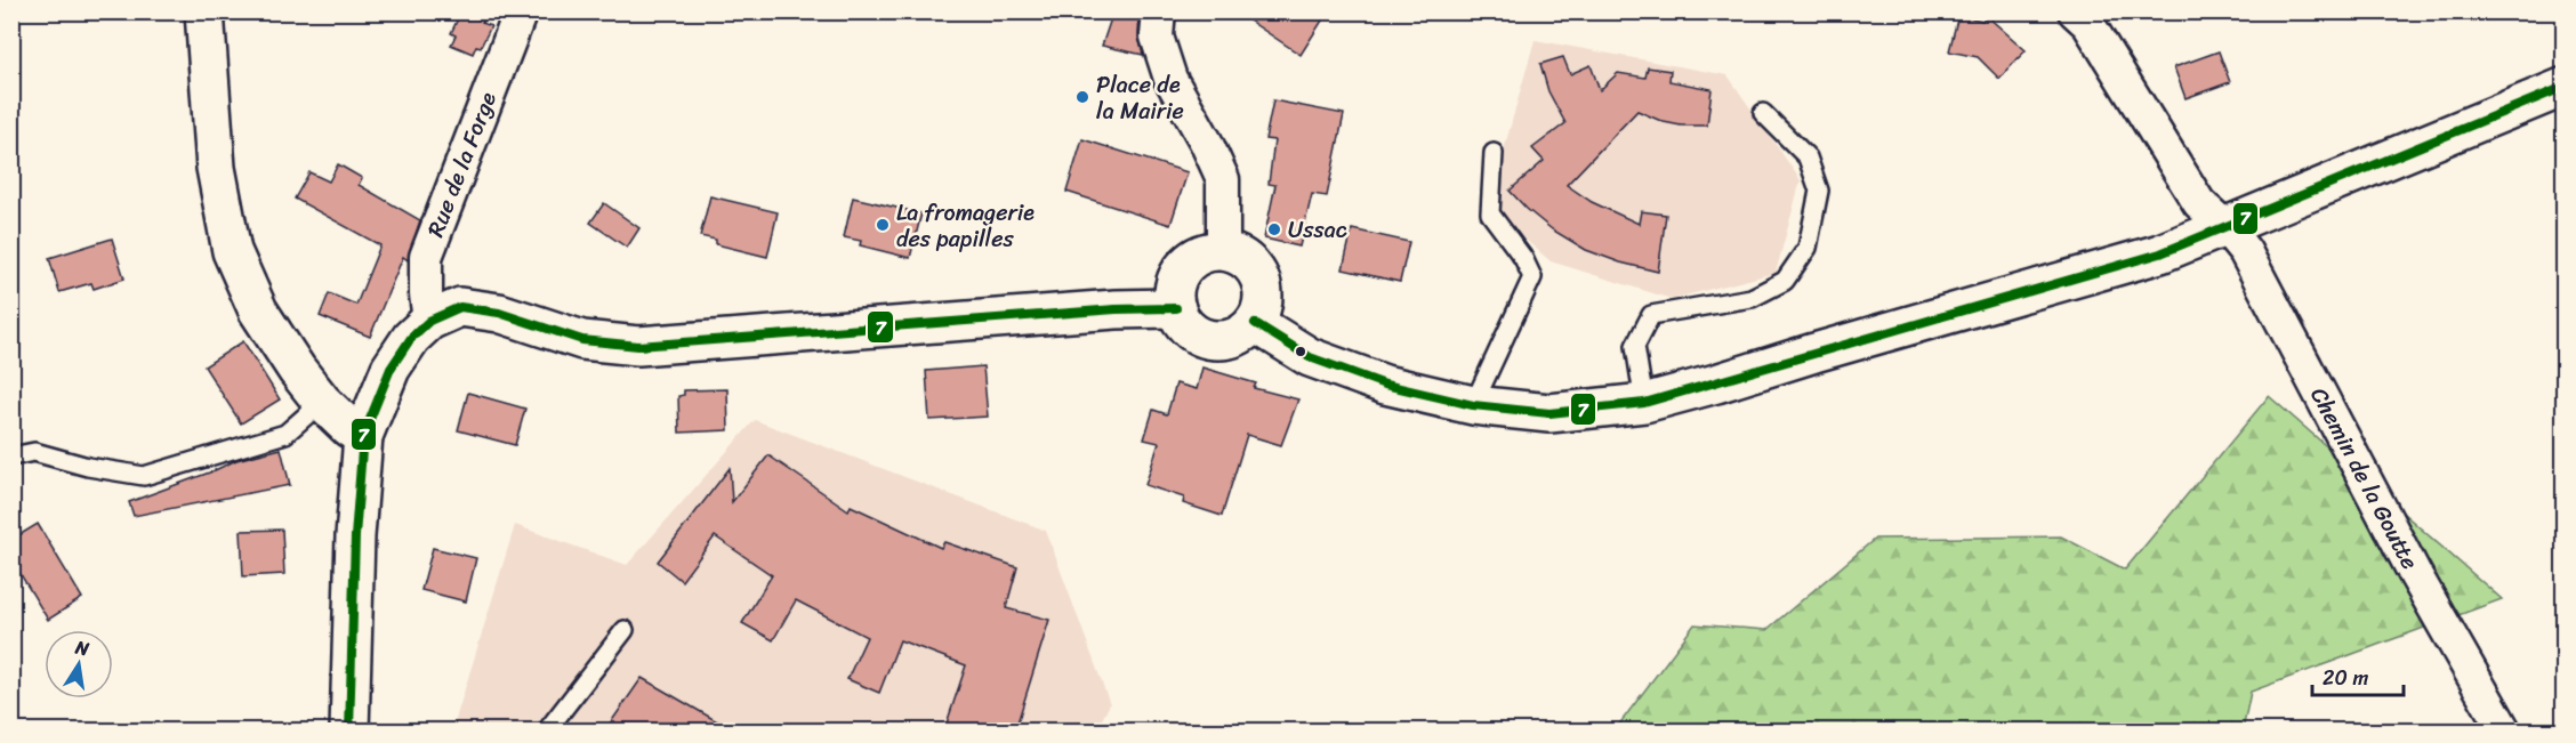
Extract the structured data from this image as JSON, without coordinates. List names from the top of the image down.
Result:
{
  "streets": {
    "street": ["Rue de la Forge", "Chemin de la Goutte"]
  },
  "places": ["Place de la Mairie", "La fromagerie des papilles", "Ussac"],
  "lines": ["transit line 7"],
  "scale_bar": "20 m",
  "north": "top"
}
